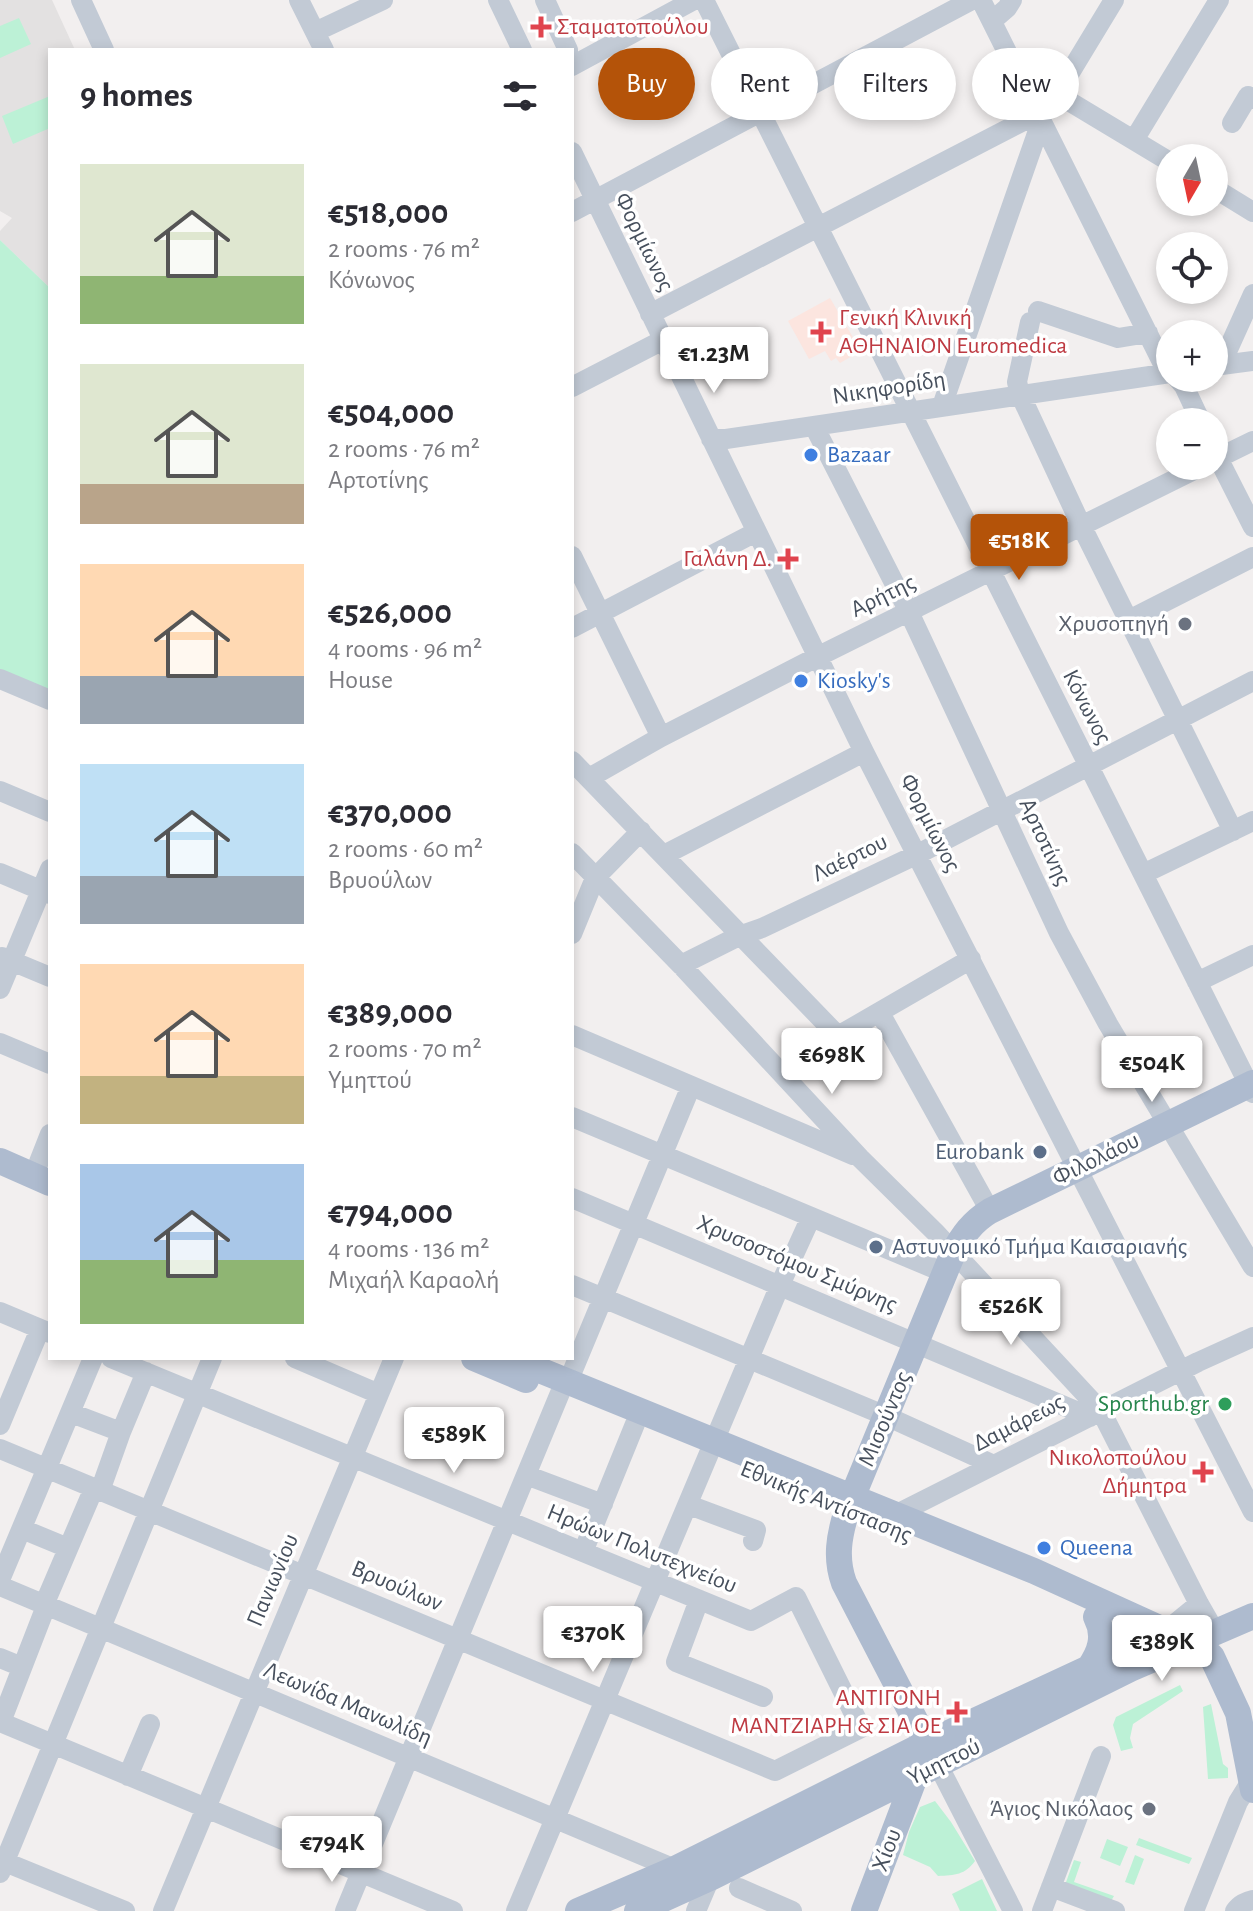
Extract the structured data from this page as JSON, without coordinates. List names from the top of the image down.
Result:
{
  "streets": {
    "main road": [
      "Φιλολάου",
      "Μισούντος",
      "Εθνικής Αντίστασης",
      "Υμηττού",
      "Χίου"
    ],
    "street": [
      "Φορμίωνος",
      "Νικηφορίδη",
      "Αρήτης",
      "Κόνωνος",
      "Αρτοτίνης",
      "Λαέρτου",
      "Χρυσοστόμου Σμύρνης",
      "Δαμάρεως",
      "Ηρώων Πολυτεχνείου",
      "Πανιωνίου",
      "Βρυούλων",
      "Λεωνίδα Μανωλίδη"
    ]
  },
  "crossings": [
    ["Φορμίωνος", "Νικηφορίδη"],
    ["Φορμίωνος", "Αρήτης"],
    ["Φορμίωνος", "Λαέρτου"],
    ["Φορμίωνος", "Φιλολάου"],
    ["Φορμίωνος", "Δαμάρεως"],
    ["Νικηφορίδη", "Κόνωνος"],
    ["Νικηφορίδη", "Αρτοτίνης"],
    ["Αρήτης", "Κόνωνος"],
    ["Αρήτης", "Αρτοτίνης"],
    ["Κόνωνος", "Λαέρτου"],
    ["Κόνωνος", "Φιλολάου"],
    ["Αρτοτίνης", "Λαέρτου"],
    ["Αρτοτίνης", "Φιλολάου"],
    ["Φιλολάου", "Μισούντος"],
    ["Χρυσοστόμου Σμύρνης", "Μισούντος"],
    ["Χρυσοστόμου Σμύρνης", "Δαμάρεως"],
    ["Μισούντος", "Εθνικής Αντίστασης"],
    ["Μισούντος", "Υμηττού"],
    ["Μισούντος", "Χίου"],
    ["Δαμάρεως", "Εθνικής Αντίστασης"],
    ["Εθνικής Αντίστασης", "Υμηττού"],
    ["Ηρώων Πολυτεχνείου", "Πανιωνίου"],
    ["Ηρώων Πολυτεχνείου", "Βρυούλων"],
    ["Πανιωνίου", "Βρυούλων"],
    ["Πανιωνίου", "Λεωνίδα Μανωλίδη"],
    ["Λεωνίδα Μανωλίδη", "Υμηττού"],
    ["Υμηττού", "Χίου"]
  ],
  "places": {
    "health": [
      "Σταματοπούλου",
      "Γενική Κλινική ΑΘΗΝΑΙΟΝ Euromedica",
      "Γαλάνη Δ.",
      "Νικολοπούλου Δήμητρα",
      "ΑΝΤΙΓΟΝΗ ΜΑΝΤΖΙΑΡΗ & ΣΙΑ ΟΕ"
    ],
    "other": [
      "Bazaar",
      "Χρυσοπηγή",
      "Kiosky's",
      "Eurobank",
      "Αστυνομικό Τμήμα Καισαριανής",
      "Sporthub.gr",
      "Queena",
      "Άγιος Νικόλαος"
    ]
  },
  "north": "bottom",
  "page": {
    "chip": [
      "Buy",
      "Rent",
      "Filters",
      "New"
    ],
    "heading": "9 homes",
    "map_buttons": ["+", "−"],
    "list": [
      {
        "name": "€518,000",
        "note": "2 rooms · 76 m² · Κόνωνος"
      },
      {
        "name": "€504,000",
        "note": "2 rooms · 76 m² · Αρτοτίνης"
      },
      {
        "name": "€526,000",
        "note": "4 rooms · 96 m² · House"
      },
      {
        "name": "€370,000",
        "note": "2 rooms · 60 m² · Βρυούλων"
      },
      {
        "name": "€389,000",
        "note": "2 rooms · 70 m² · Υμηττού"
      },
      {
        "name": "€794,000",
        "note": "4 rooms · 136 m² · Μιχαήλ Καραολή"
      }
    ],
    "price": [
      "€1.23M",
      "€518K",
      "€698K",
      "€504K",
      "€526K",
      "€589K",
      "€370K",
      "€389K",
      "€794K"
    ]
  }
}
